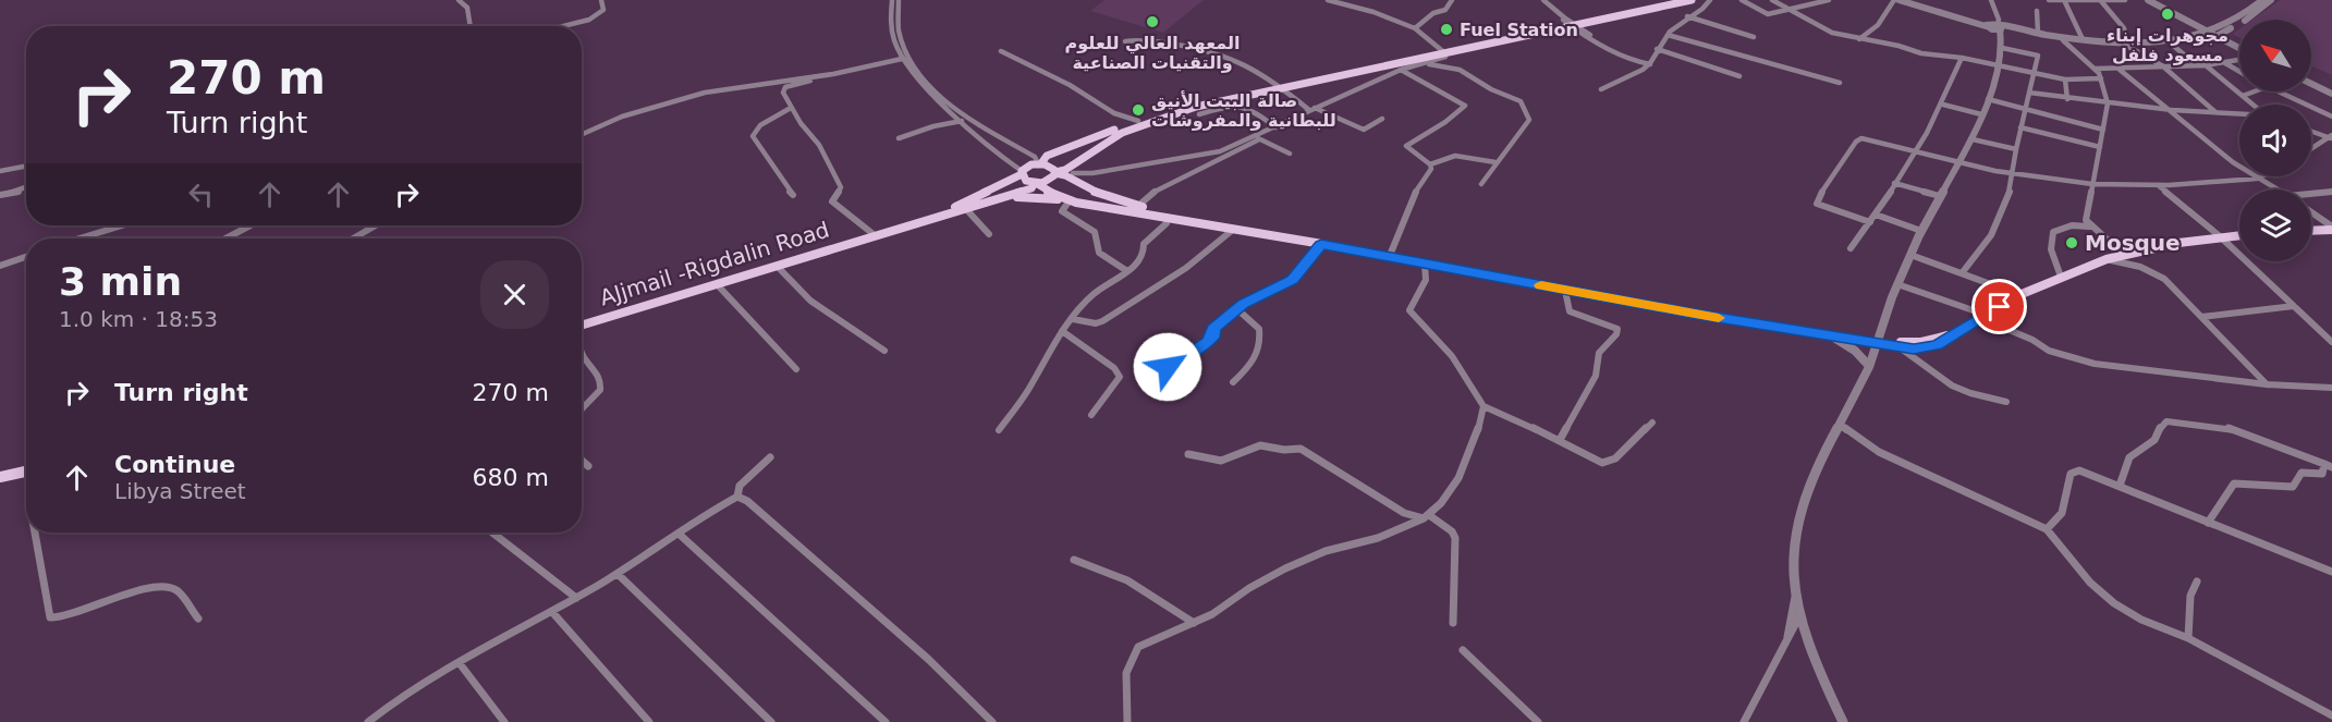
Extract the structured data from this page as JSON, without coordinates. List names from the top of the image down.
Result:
{
  "streets": {
    "main road": ["AJjmail -Rigdalin Road"]
  },
  "places": [
    "مجوهرات إبناء مسعود فلفل",
    "المعهد العالي للعلوم والتقنيات الصناعية",
    "Fuel Station",
    "صالة البيت الأنيق للبطانية والمفروشات",
    "Mosque"
  ],
  "north": "top left",
  "page": {
    "turn": ["270 m", "Turn right"],
    "heading": ["3 min", "1.0 km · 18:53"],
    "list": [
      {
        "name": "Turn right",
        "value": "270 m"
      },
      {
        "name": "Continue",
        "note": "Libya Street",
        "value": "680 m"
      }
    ]
  }
}
